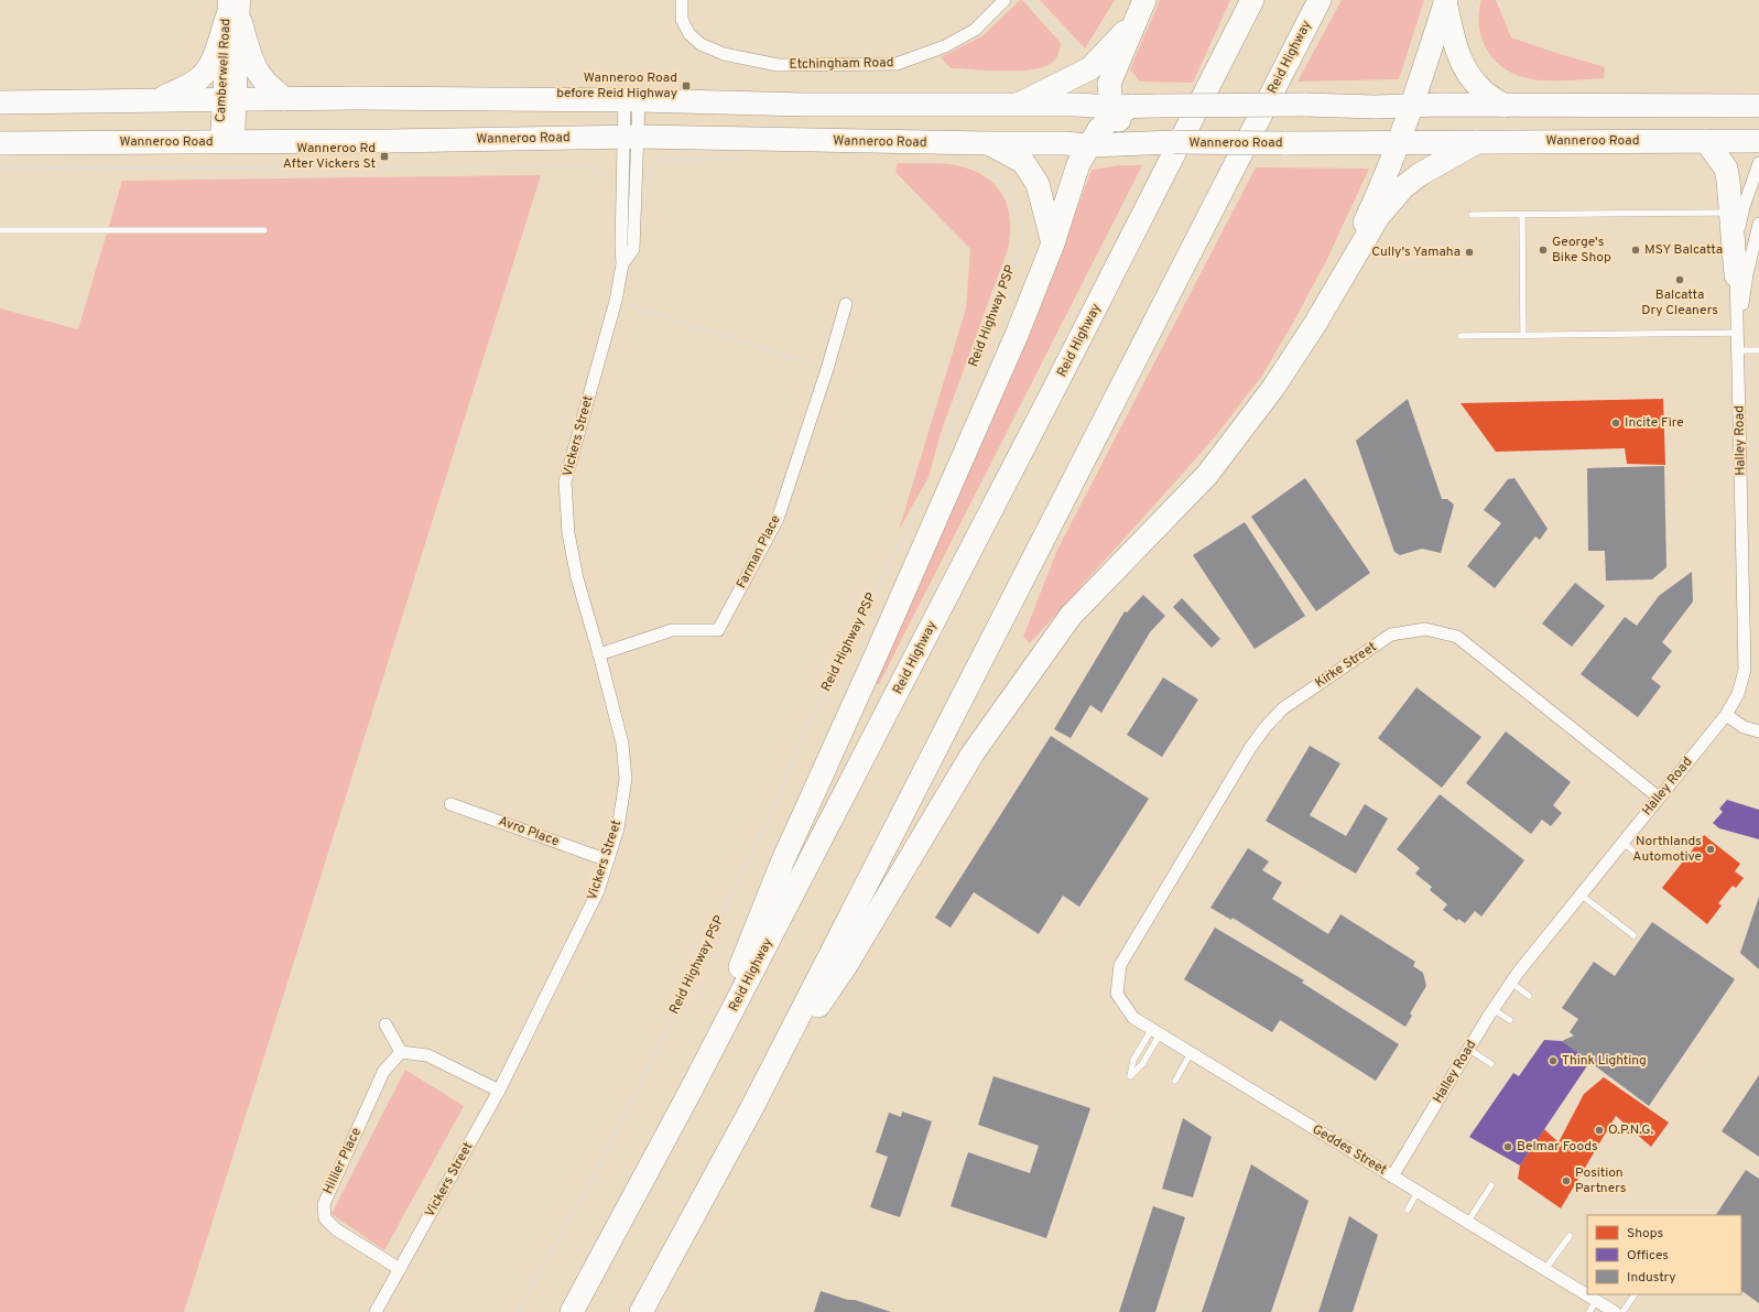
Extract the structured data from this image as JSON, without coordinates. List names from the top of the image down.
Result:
{
  "streets": {
    "highway": ["Reid Highway", "Wanneroo Road"],
    "street": [
      "Etchingham Road",
      "Camberwell Road",
      "Vickers Street",
      "Halley Road",
      "Farman Place",
      "Kirke Street",
      "Avro Place",
      "Geddes Street",
      "Hillier Place"
    ],
    "path": ["Reid Highway PSP"]
  },
  "crossings": [
    ["Camberwell Road", "Wanneroo Road"],
    ["Wanneroo Road", "Vickers Street"],
    ["Vickers Street", "Farman Place"],
    ["Vickers Street", "Avro Place"],
    ["Vickers Street", "Hillier Place"],
    ["Halley Road", "Kirke Street"],
    ["Halley Road", "Geddes Street"],
    ["Kirke Street", "Geddes Street"]
  ],
  "places": {
    "transit": ["Wanneroo Road before Reid Highway", "Wanneroo Rd After Vickers St"],
    "other": [
      "George's Bike Shop",
      "MSY Balcatta",
      "Cully's Yamaha",
      "Balcatta Dry Cleaners",
      "Incite Fire",
      "Northlands Automotive",
      "Think Lighting",
      "O.P.N.G.",
      "Belmar Foods",
      "Position Partners"
    ]
  },
  "legend": ["Shops", "Offices", "Industry"]
}
